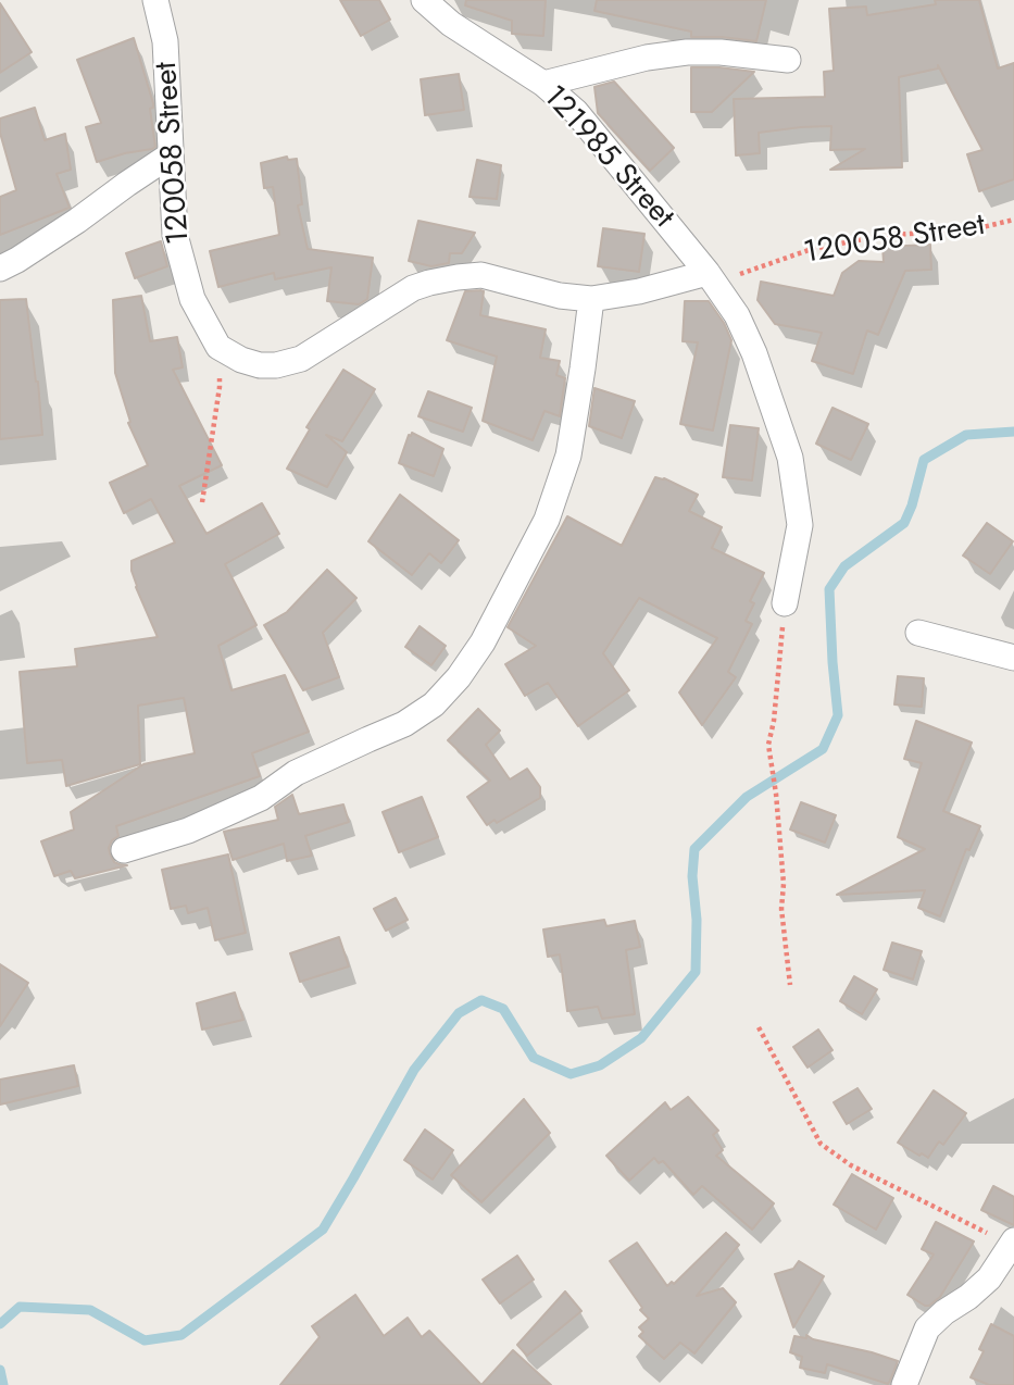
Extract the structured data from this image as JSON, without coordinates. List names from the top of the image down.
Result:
{
  "streets": {
    "street": ["120058 Street", "121985 Street"]
  },
  "crossings": [
    ["120058 Street", "121985 Street"]
  ]
}
